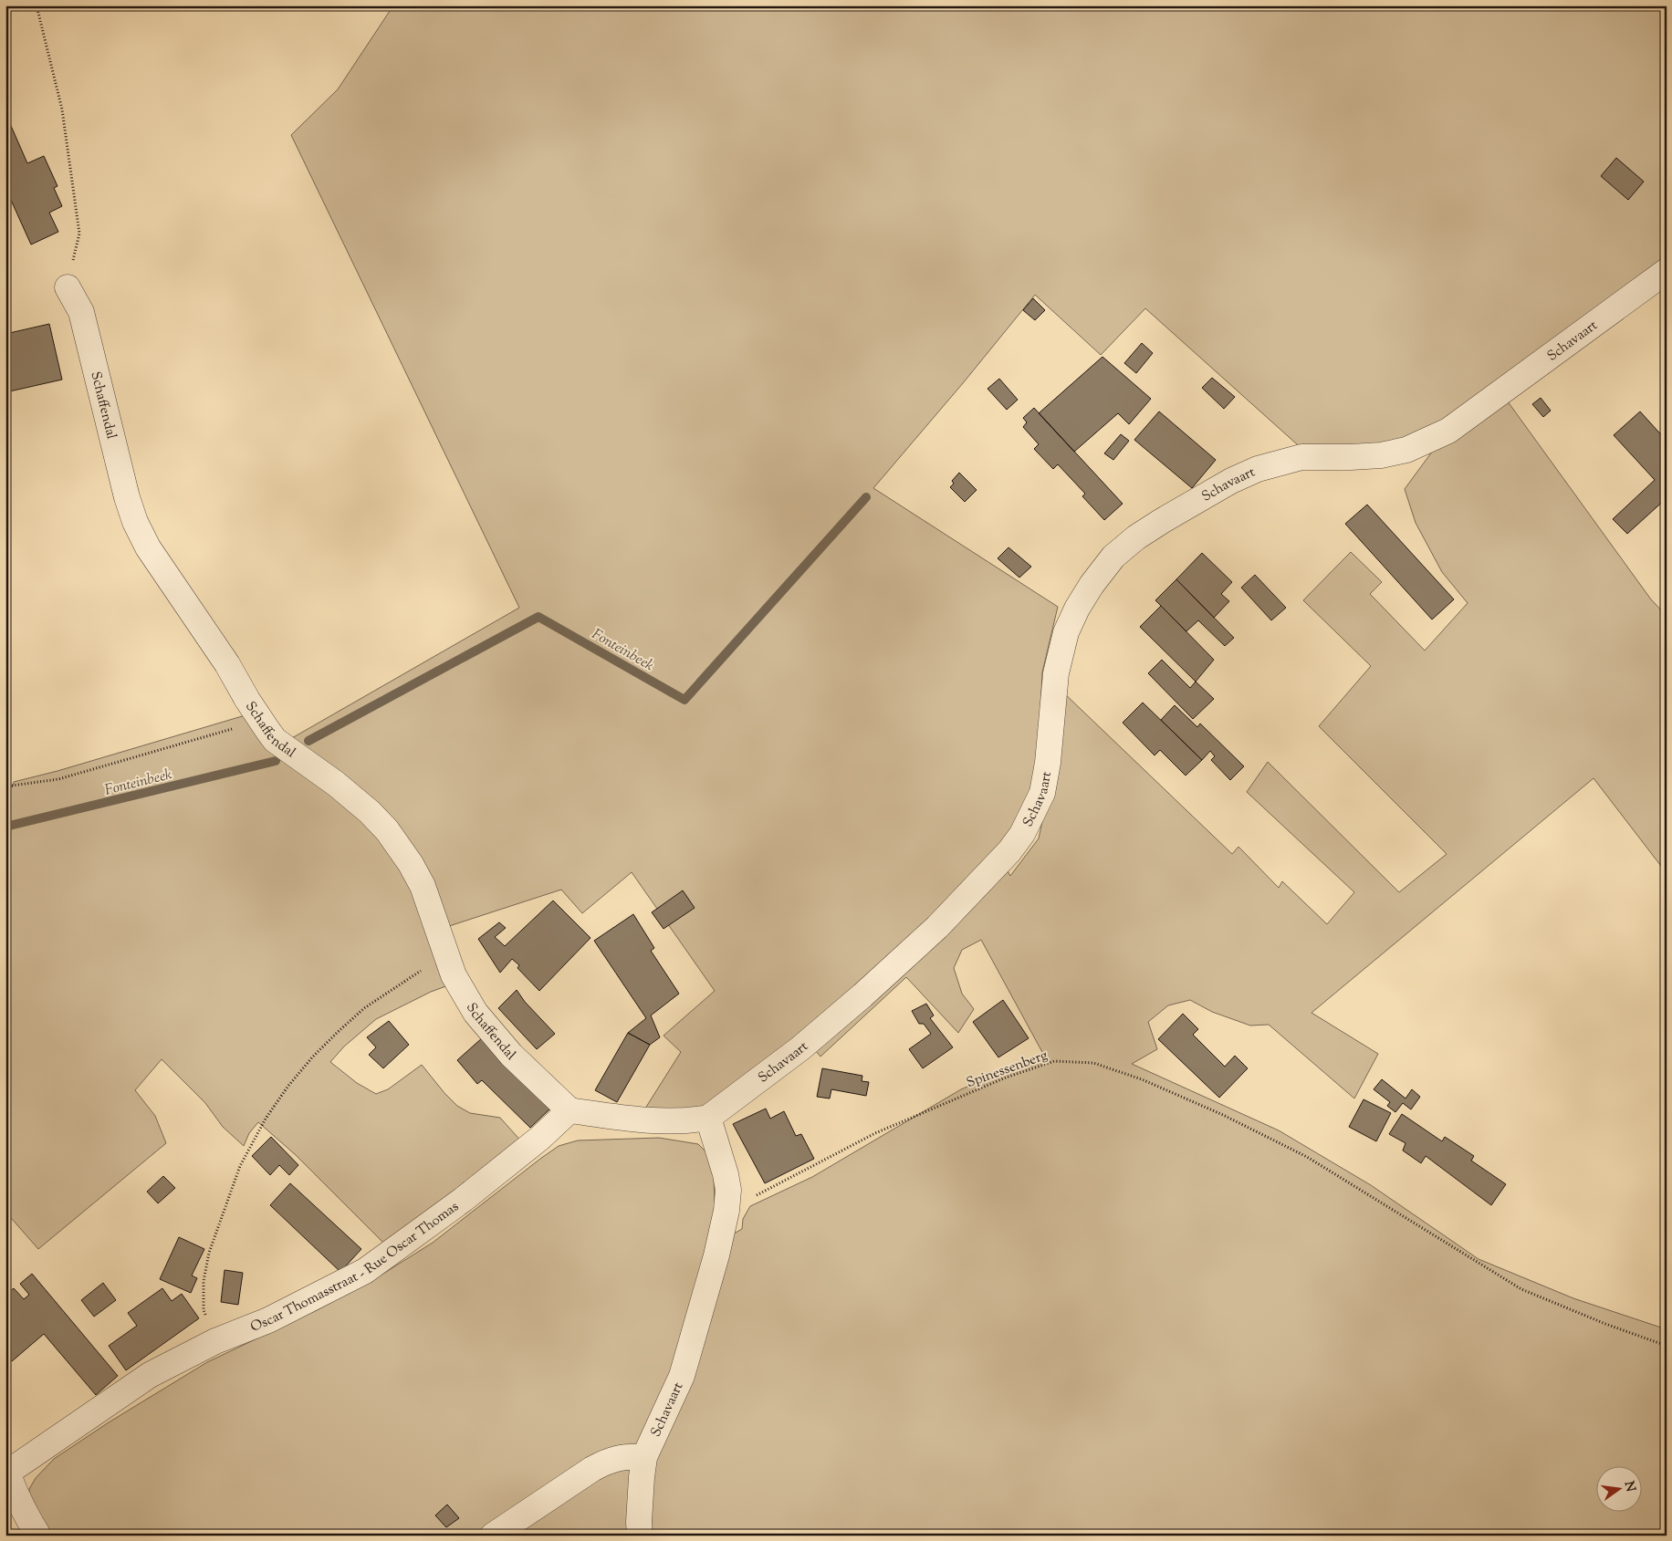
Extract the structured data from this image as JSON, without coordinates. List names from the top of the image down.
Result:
{
  "streets": {
    "street": ["Schavaart", "Schaffendal", "Oscar Thomasstraat - Rue Oscar Thomas"],
    "path": ["Spinessenberg"]
  },
  "crossings": [
    ["Schavaart", "Spinessenberg"],
    ["Schaffendal", "Oscar Thomasstraat - Rue Oscar Thomas"]
  ],
  "water": ["Fonteinbeek"],
  "north": "right"
}
